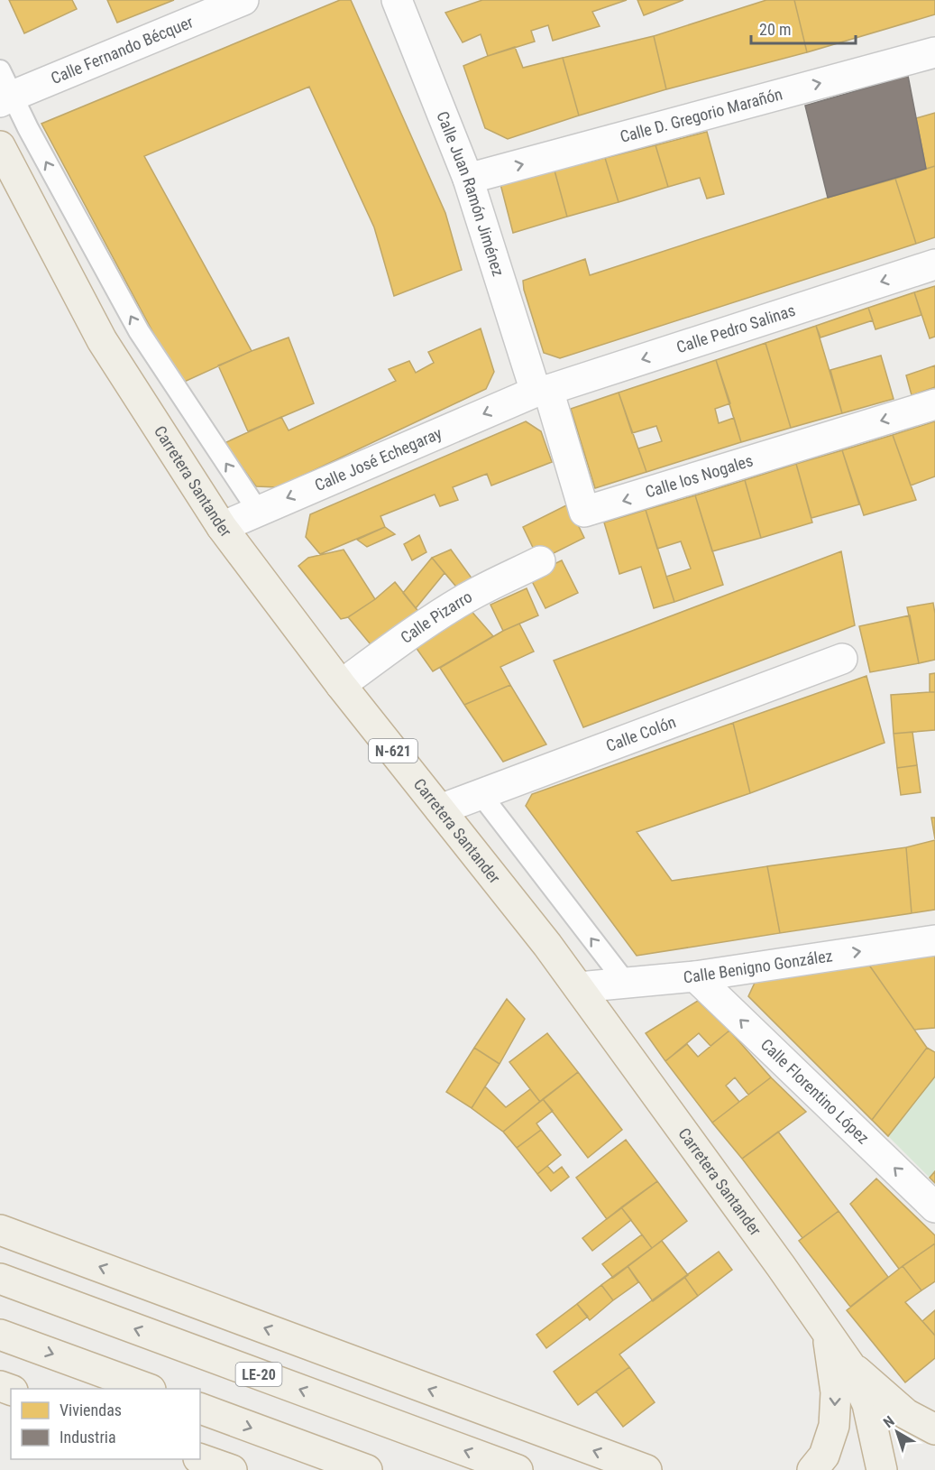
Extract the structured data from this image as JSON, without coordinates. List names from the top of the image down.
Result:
{
  "streets": {
    "highway": ["Carretera Santander", "N-621", "LE-20"],
    "street": [
      "Calle Fernando Bécquer",
      "Calle D. Gregorio Marañón",
      "Calle Juan Ramón Jiménez",
      "Calle Pedro Salinas",
      "Calle José Echegaray",
      "Calle los Nogales",
      "Calle Pizarro",
      "Calle Colón",
      "Calle Benigno González",
      "Calle Florentino López"
    ]
  },
  "crossings": [
    ["Calle D. Gregorio Marañón", "Calle Juan Ramón Jiménez"],
    ["Calle Juan Ramón Jiménez", "Calle Pedro Salinas"],
    ["Calle Juan Ramón Jiménez", "Calle José Echegaray"],
    ["Calle Juan Ramón Jiménez", "Calle los Nogales"],
    ["Calle Pedro Salinas", "Calle José Echegaray"],
    ["Calle Pedro Salinas", "Calle los Nogales"],
    ["Calle José Echegaray", "Calle los Nogales"],
    ["Calle José Echegaray", "Carretera Santander"],
    ["Carretera Santander", "Calle Pizarro"],
    ["Carretera Santander", "Calle Colón"],
    ["Carretera Santander", "N-621"],
    ["Carretera Santander", "Calle Benigno González"],
    ["Calle Benigno González", "Calle Florentino López"]
  ],
  "one_way": [
    "Calle D. Gregorio Marañón",
    "Calle Pedro Salinas",
    "Calle José Echegaray",
    "Calle Benigno González",
    "Calle Florentino López"
  ],
  "legend": ["Viviendas", "Industria"],
  "scale_bar": "20 m",
  "north": "top left"
}
